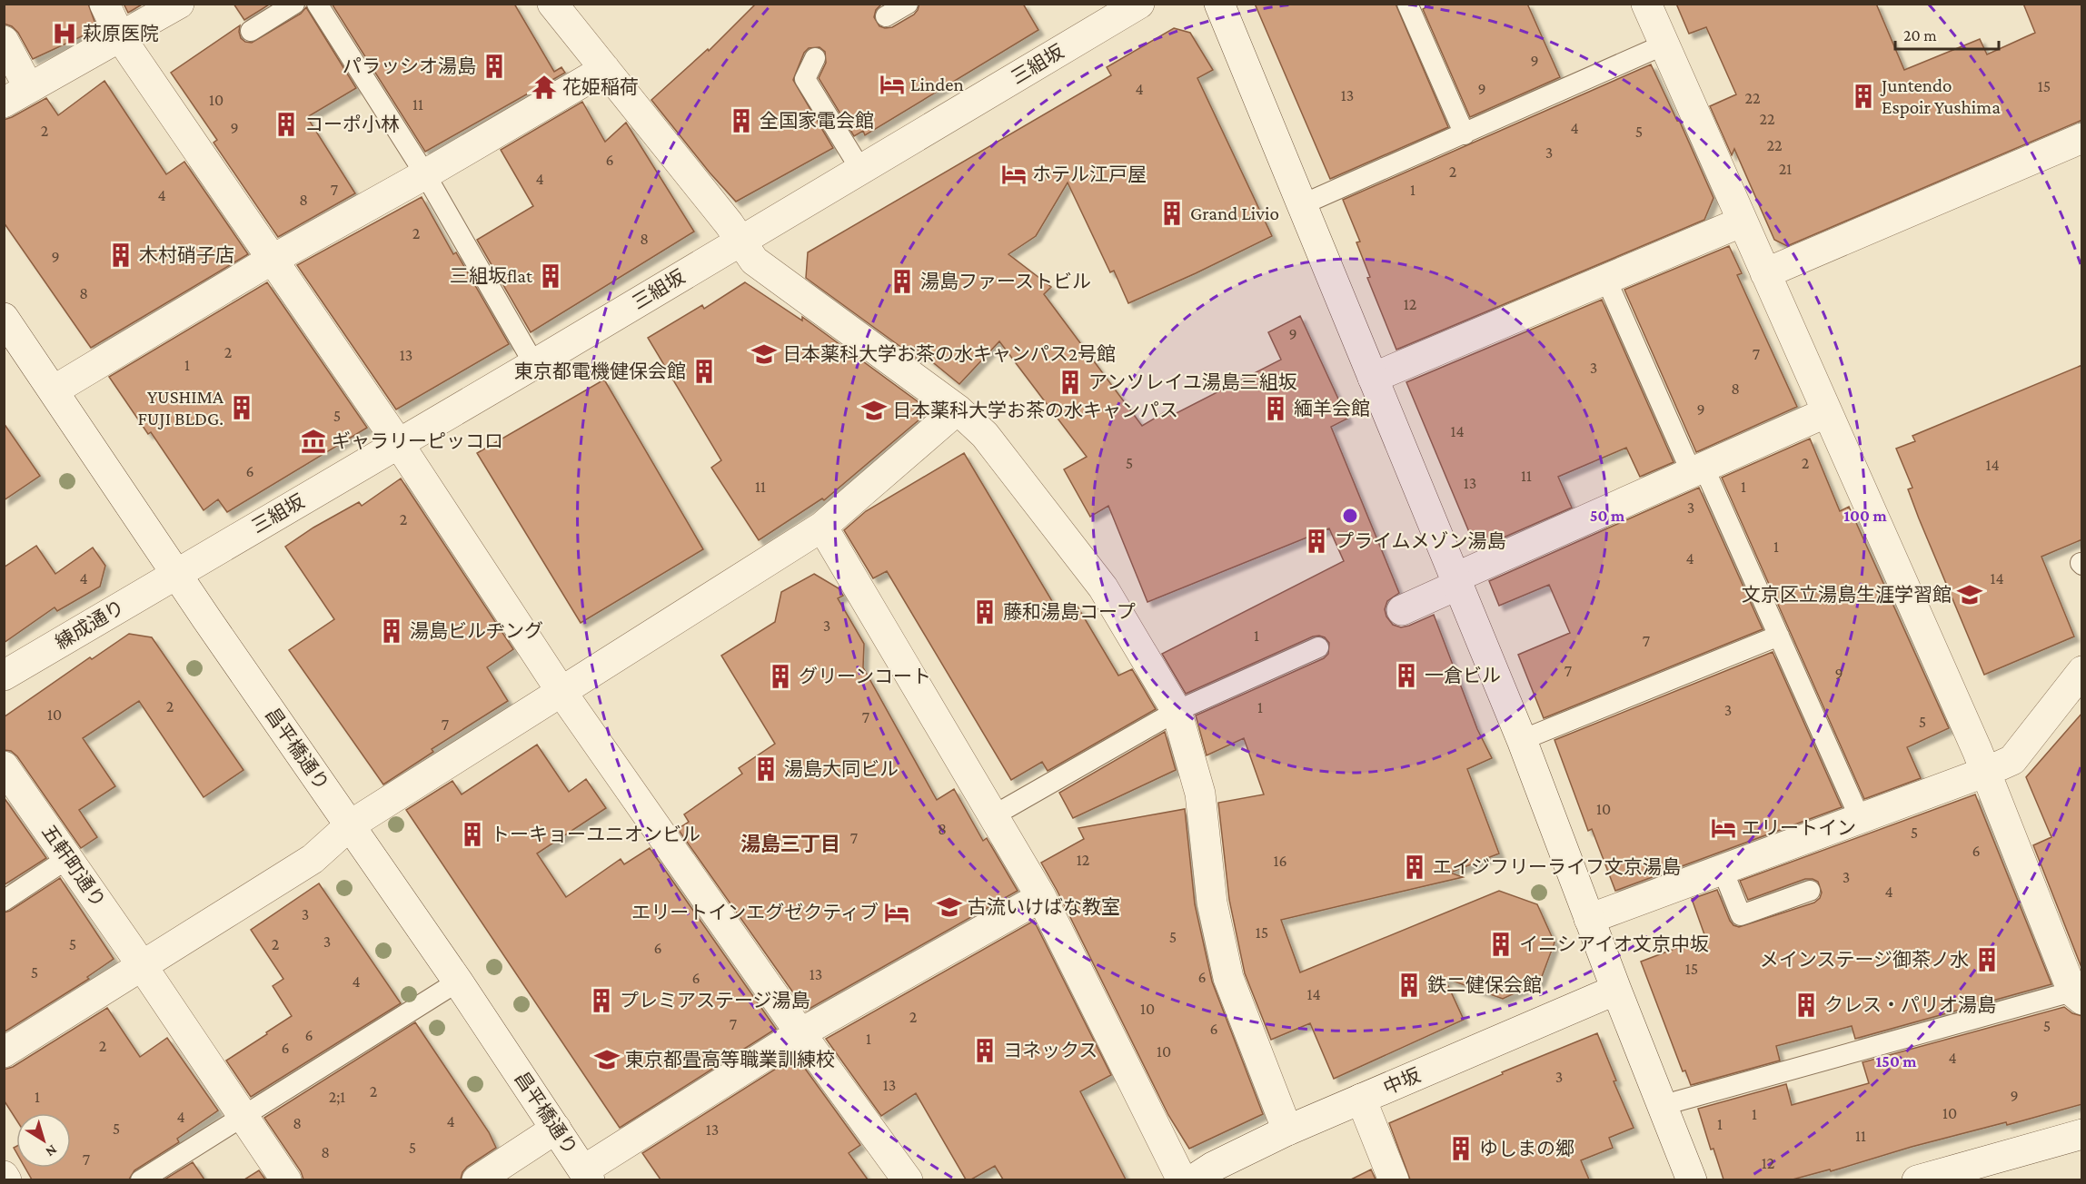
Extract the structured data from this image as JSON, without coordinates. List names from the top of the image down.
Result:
{
  "streets": {
    "street": [
      "三組坂",
      "練成通り",
      "昌平橋通り",
      "五軒町通り",
      "中坂"
    ]
  },
  "crossings": [
    ["三組坂", "練成通り"],
    ["三組坂", "昌平橋通り"],
    ["練成通り", "昌平橋通り"]
  ],
  "districts": ["湯島三丁目"],
  "places": {
    "hospital": ["萩原医院"],
    "building": [
      "パラッシオ湯島",
      "Juntendo Espoir Yushima",
      "全国家電会館",
      "コーポ小林",
      "Grand Livio",
      "木村硝子店",
      "三組坂flat",
      "湯島ファーストビル",
      "東京都電機健保会館",
      "アンソレイユ湯島三組坂",
      "YUSHIMA FUJI BLDG.",
      "緬羊会館",
      "プライムメゾン湯島",
      "藤和湯島コープ",
      "湯島ビルヂング",
      "一倉ビル",
      "グリーンコート",
      "湯島大同ビル",
      "トーキョーユニオンビル",
      "エイジフリーライフ文京湯島",
      "イニシアイオ文京中坂",
      "メインステージ御茶ノ水",
      "鉄二健保会館",
      "プレミアステージ湯島",
      "クレス・パリオ湯島",
      "ヨネックス",
      "ゆしまの郷"
    ],
    "hotel": [
      "Linden",
      "ホテル江戸屋",
      "エリートイン",
      "エリートインエグゼクティブ"
    ],
    "temple": ["花姫稲荷"],
    "school or university": [
      "日本薬科大学お茶の水キャンパス2号館",
      "日本薬科大学お茶の水キャンパス",
      "文京区立湯島生涯学習館",
      "古流いけばな教室",
      "東京都畳高等職業訓練校"
    ],
    "museum": ["ギャラリーピッコロ"]
  },
  "house_numbers": [
    "9",
    "15",
    "4",
    "9",
    "13",
    "22",
    "10",
    "11",
    "22",
    "9",
    "4",
    "2",
    "5",
    "22",
    "3",
    "6",
    "21",
    "2",
    "4",
    "7",
    "1",
    "4",
    "8",
    "2",
    "8",
    "9",
    "8",
    "12",
    "9",
    "2",
    "7",
    "13",
    "1",
    "3",
    "8",
    "9",
    "5",
    "14",
    "5",
    "2",
    "14",
    "6",
    "11",
    "13",
    "11",
    "1",
    "3",
    "2",
    "1",
    "4",
    "4",
    "14",
    "3",
    "1",
    "7",
    "7",
    "9",
    "2",
    "1",
    "3",
    "10",
    "7",
    "5",
    "7",
    "10",
    "8",
    "5",
    "7",
    "6",
    "12",
    "16",
    "3",
    "4",
    "3",
    "15",
    "5",
    "3",
    "5",
    "2",
    "6",
    "15",
    "5",
    "13",
    "6",
    "6",
    "4",
    "14",
    "10",
    "2",
    "7",
    "5",
    "6",
    "6",
    "1",
    "2",
    "6",
    "10",
    "4",
    "3",
    "13",
    "2",
    "9",
    "1",
    "2;1",
    "10",
    "1",
    "4",
    "4",
    "8",
    "1",
    "5",
    "13",
    "11",
    "5",
    "8",
    "7",
    "12"
  ],
  "scale_bar": "20 m",
  "north": "bottom right",
  "rings": ["50 m", "100 m", "150 m"]
}
